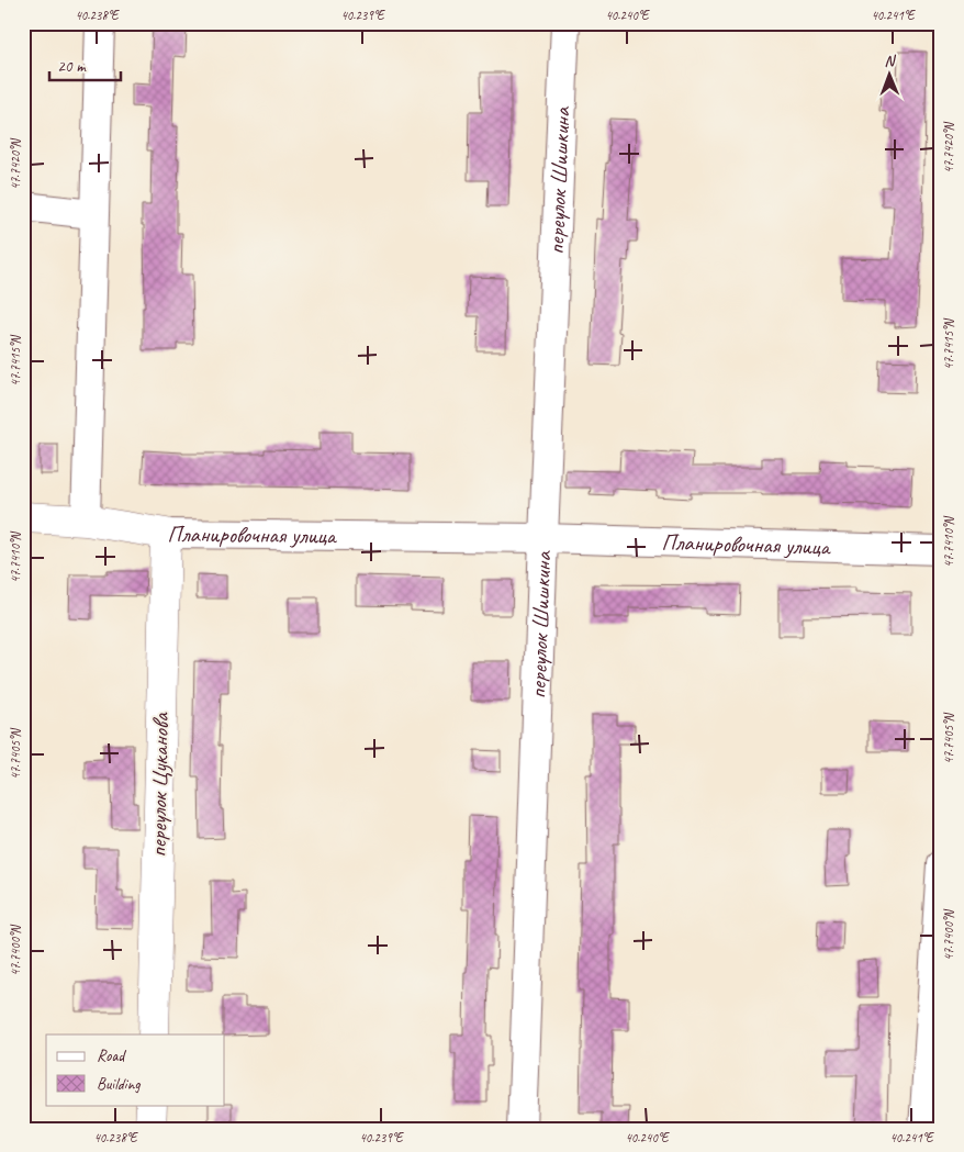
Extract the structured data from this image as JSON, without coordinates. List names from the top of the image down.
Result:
{
  "streets": {
    "main road": ["Планировочная улица", "переулок Цуканова"],
    "street": ["переулок Шишкина"]
  },
  "crossings": [
    ["переулок Шишкина", "Планировочная улица"],
    ["Планировочная улица", "переулок Цуканова"]
  ],
  "legend": ["Road", "Building"],
  "scale_bar": "20 m",
  "north": "top",
  "coordinates": [
    "40.238°E",
    "40.239°E",
    "40.240°E",
    "40.241°E",
    "47.7420°N",
    "47.7415°N",
    "47.7410°N",
    "47.7405°N",
    "47.7400°N"
  ]
}
